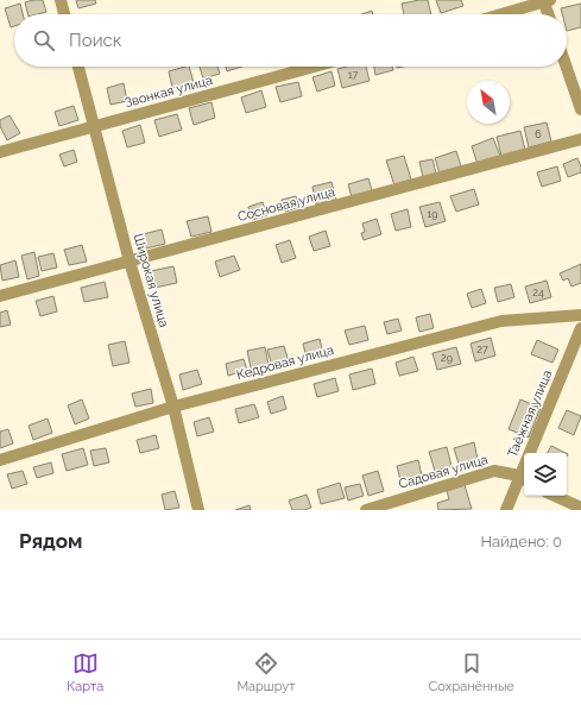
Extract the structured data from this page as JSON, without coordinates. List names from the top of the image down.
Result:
{
  "streets": {
    "street": [
      "Звонкая улица",
      "Сосновая улица",
      "Широкая улица",
      "Кедровая улица",
      "Таёжная улица",
      "Садовая улица"
    ]
  },
  "crossings": [
    ["Звонкая улица", "Широкая улица"],
    ["Сосновая улица", "Широкая улица"],
    ["Широкая улица", "Кедровая улица"],
    ["Таёжная улица", "Садовая улица"]
  ],
  "house_numbers": [
    "17",
    "6",
    "19",
    "24",
    "27",
    "29"
  ],
  "north": "top left",
  "page": {
    "search": "Поиск",
    "heading": ["Рядом", "Найдено: 0"],
    "nav": ["Карта", "Маршрут", "Сохранённые"]
  }
}
